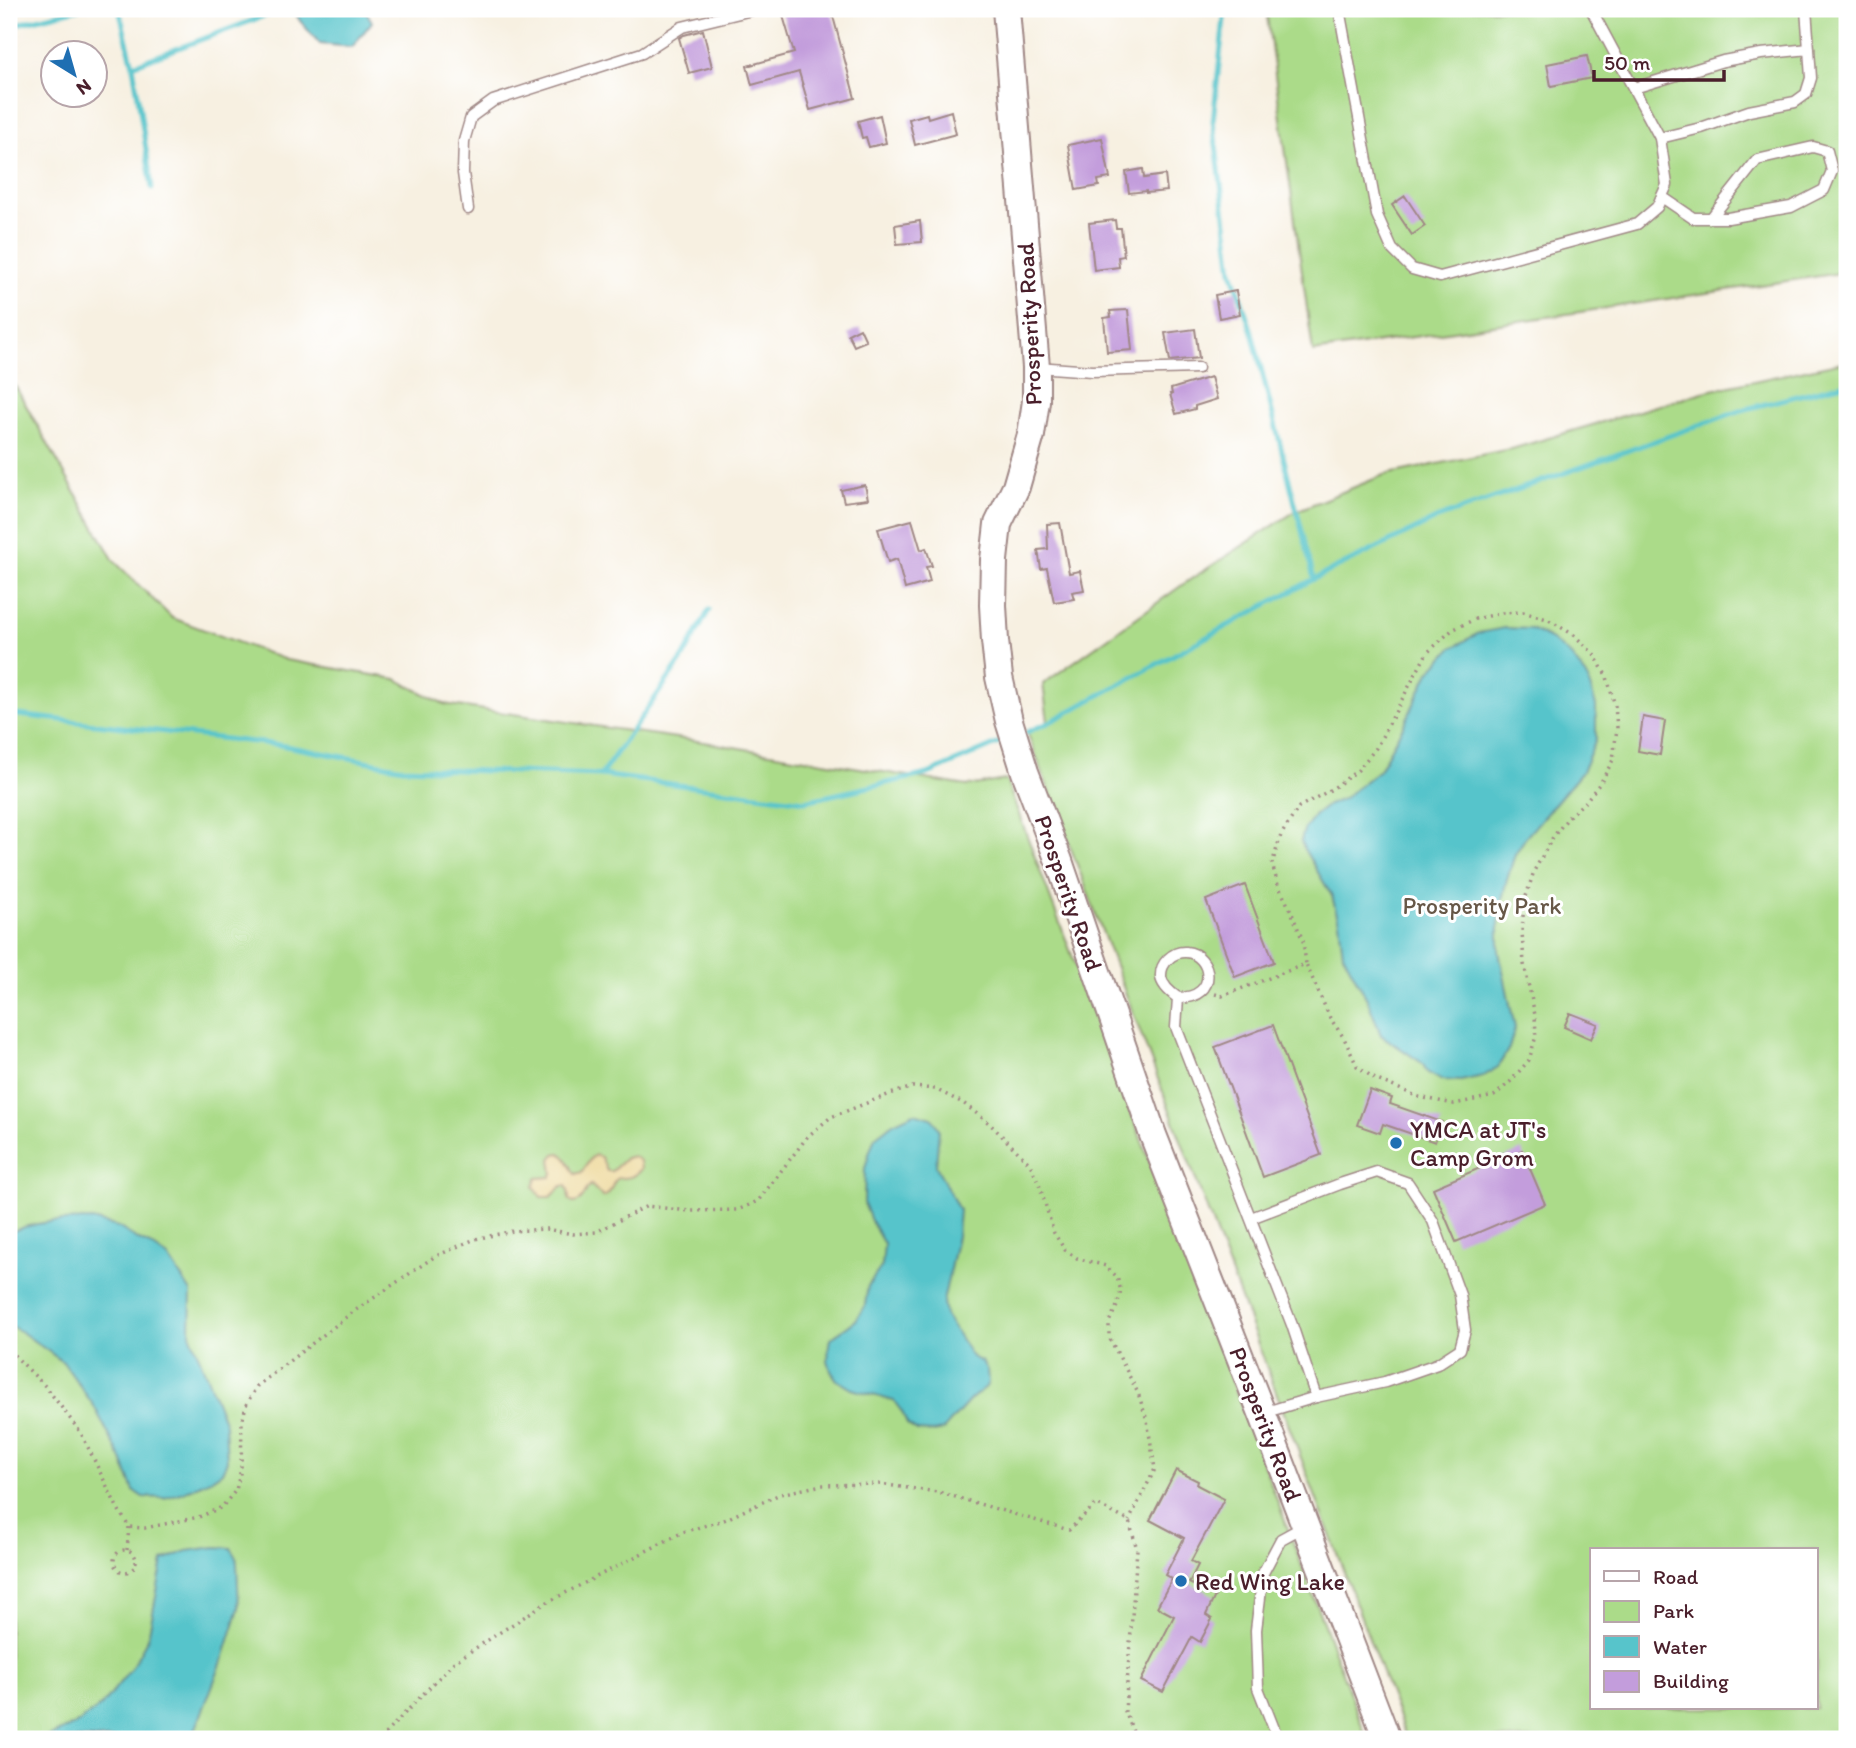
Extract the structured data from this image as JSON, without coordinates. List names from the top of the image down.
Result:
{
  "streets": {
    "street": ["Prosperity Road"]
  },
  "parks": ["Prosperity Park"],
  "places": ["YMCA at JT's Camp Grom", "Red Wing Lake"],
  "legend": [
    "Road",
    "Park",
    "Water",
    "Building"
  ],
  "scale_bar": "50 m",
  "north": "bottom right"
}
